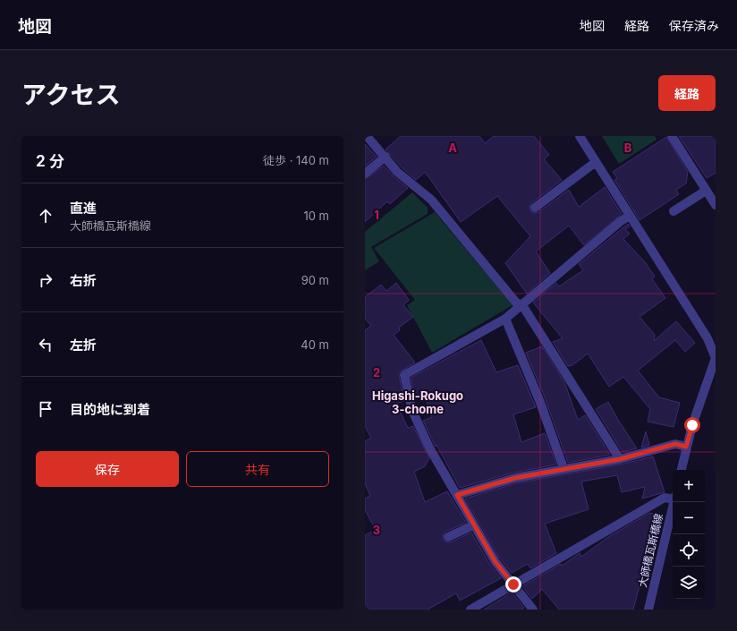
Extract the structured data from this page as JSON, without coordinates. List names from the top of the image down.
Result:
{
  "streets": {
    "street": ["大師橋瓦斯橋線"]
  },
  "districts": ["Higashi-Rokugo 3-chome"],
  "page": {
    "header": "地図",
    "nav": ["地図", "経路", "保存済み"],
    "title": "アクセス",
    "buttons": [
      "経路",
      ["保存", "共有"]
    ],
    "heading": ["2 分", "徒歩 · 140 m"],
    "list": [
      ["直進", "大師橋瓦斯橋線", "10 m"],
      ["右折", "90 m"],
      ["左折", "40 m"],
      "目的地に到着"
    ],
    "map_buttons": ["+", "−"]
  },
  "grid": {
    "columns": ["A", "B"],
    "rows": ["1", "2", "3"]
  }
}
